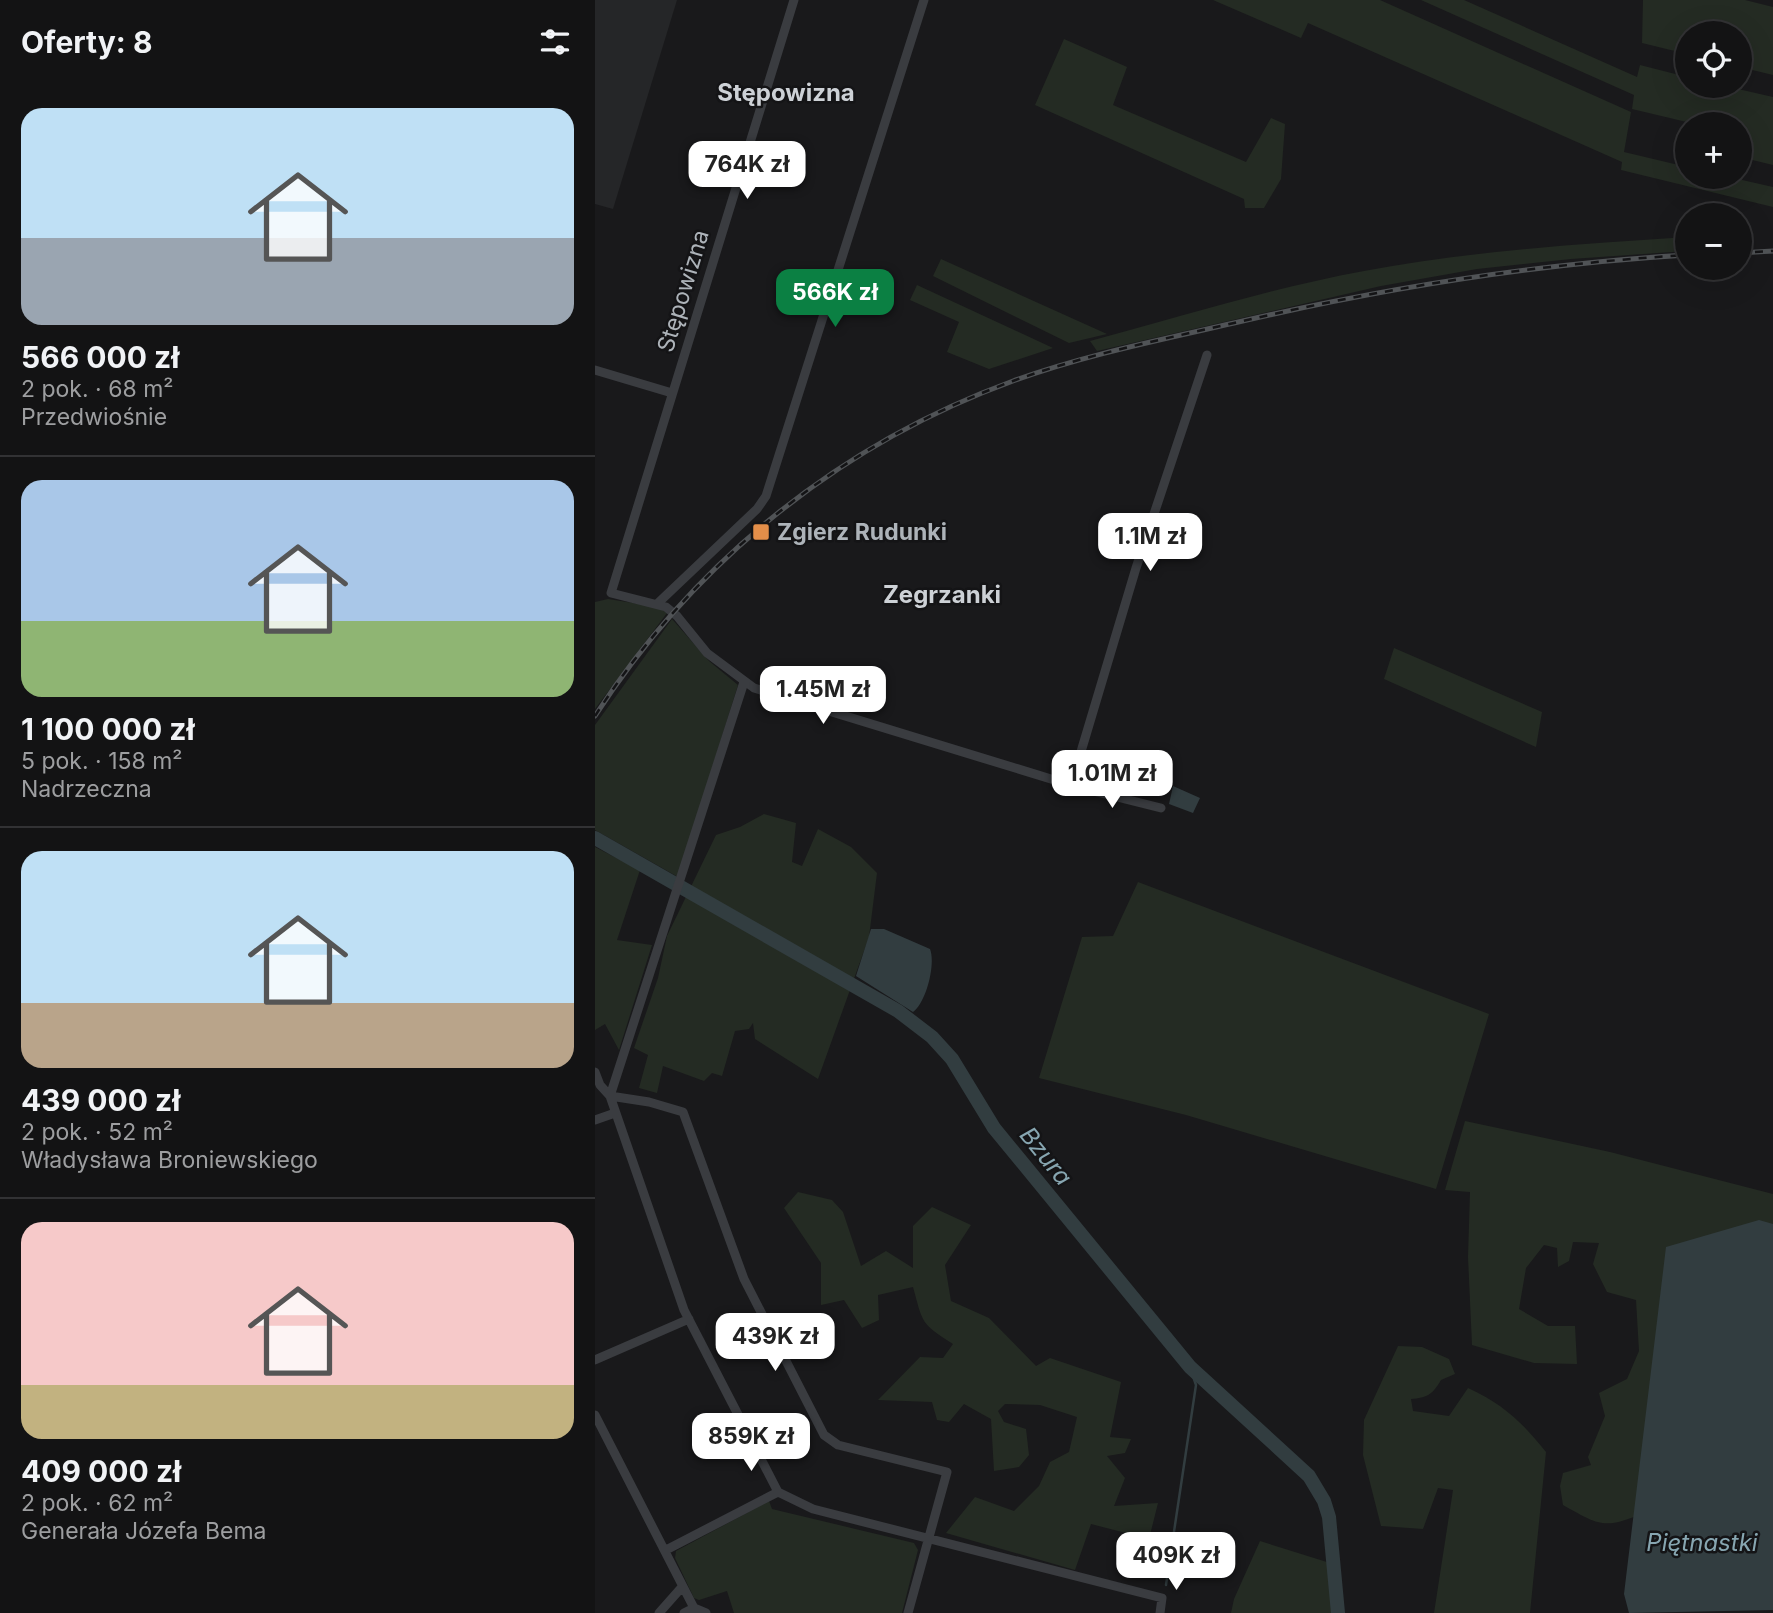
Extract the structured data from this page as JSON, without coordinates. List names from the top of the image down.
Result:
{
  "streets": {
    "street": ["Stępowizna"]
  },
  "districts": ["Stępowizna", "Zegrzanki"],
  "water": ["Bzura", "Piętnastki"],
  "places": {
    "transit": ["Zgierz Rudunki"]
  },
  "page": {
    "heading": "Oferty: 8",
    "map_buttons": ["+", "−"],
    "list": [
      {
        "name": "566 000 zł",
        "note": "2 pok. · 68 m² · Przedwiośnie"
      },
      {
        "name": "1 100 000 zł",
        "note": "5 pok. · 158 m² · Nadrzeczna"
      },
      {
        "name": "439 000 zł",
        "note": "2 pok. · 52 m² · Władysława Broniewskiego"
      },
      {
        "name": "409 000 zł",
        "note": "2 pok. · 62 m² · Generała Józefa Bema"
      }
    ],
    "price": [
      "764K zł",
      "566K zł",
      "1.1M zł",
      "1.45M zł",
      "1.01M zł",
      "439K zł",
      "859K zł",
      "409K zł"
    ]
  }
}
